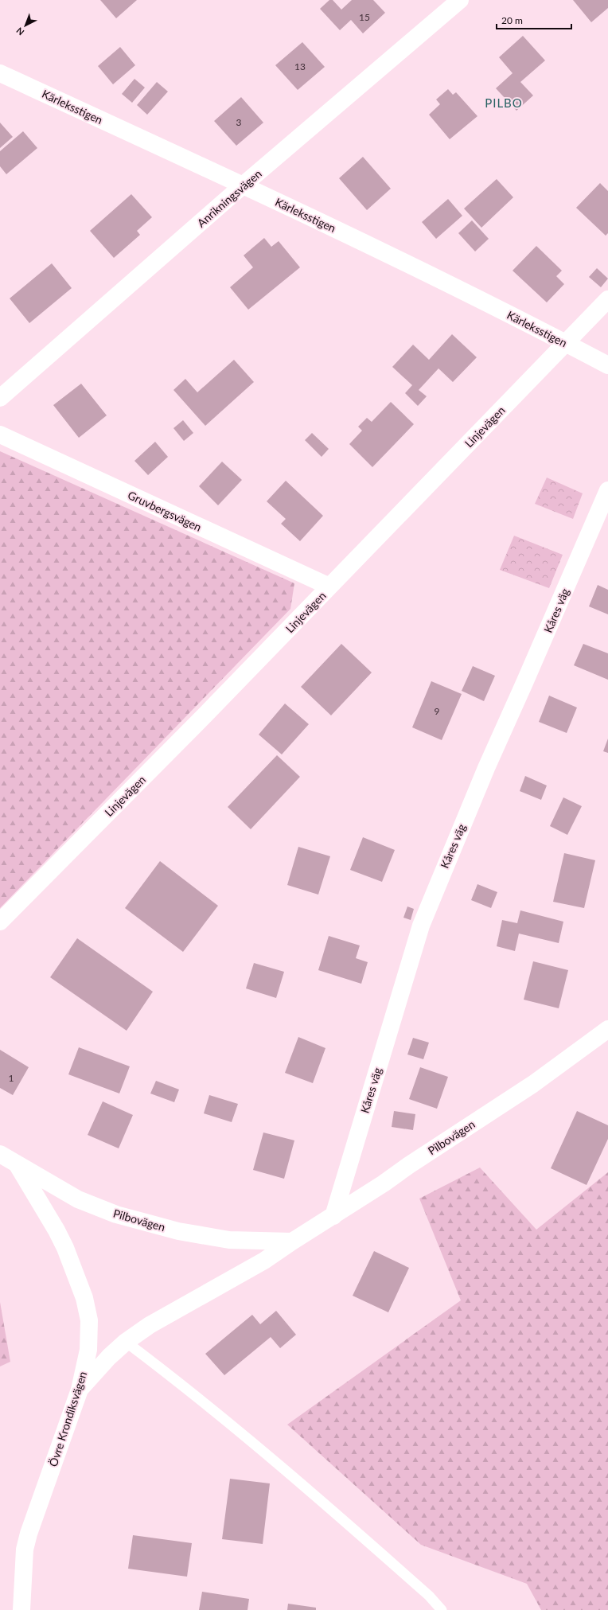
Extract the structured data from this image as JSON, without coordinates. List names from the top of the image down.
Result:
{
  "streets": {
    "street": [
      "Kärleksstigen",
      "Anrikningsvägen",
      "Linjevägen",
      "Gruvbergsvägen",
      "Kåres väg",
      "Pilbovägen",
      "Övre Krondiksvägen"
    ]
  },
  "crossings": [
    ["Kärleksstigen", "Anrikningsvägen"],
    ["Kärleksstigen", "Linjevägen"],
    ["Linjevägen", "Gruvbergsvägen"],
    ["Kåres väg", "Pilbovägen"],
    ["Pilbovägen", "Övre Krondiksvägen"]
  ],
  "districts": ["PILBO"],
  "house_numbers": [
    "15",
    "13",
    "3",
    "9",
    "1"
  ],
  "scale_bar": "20 m",
  "north": "bottom left"
}
